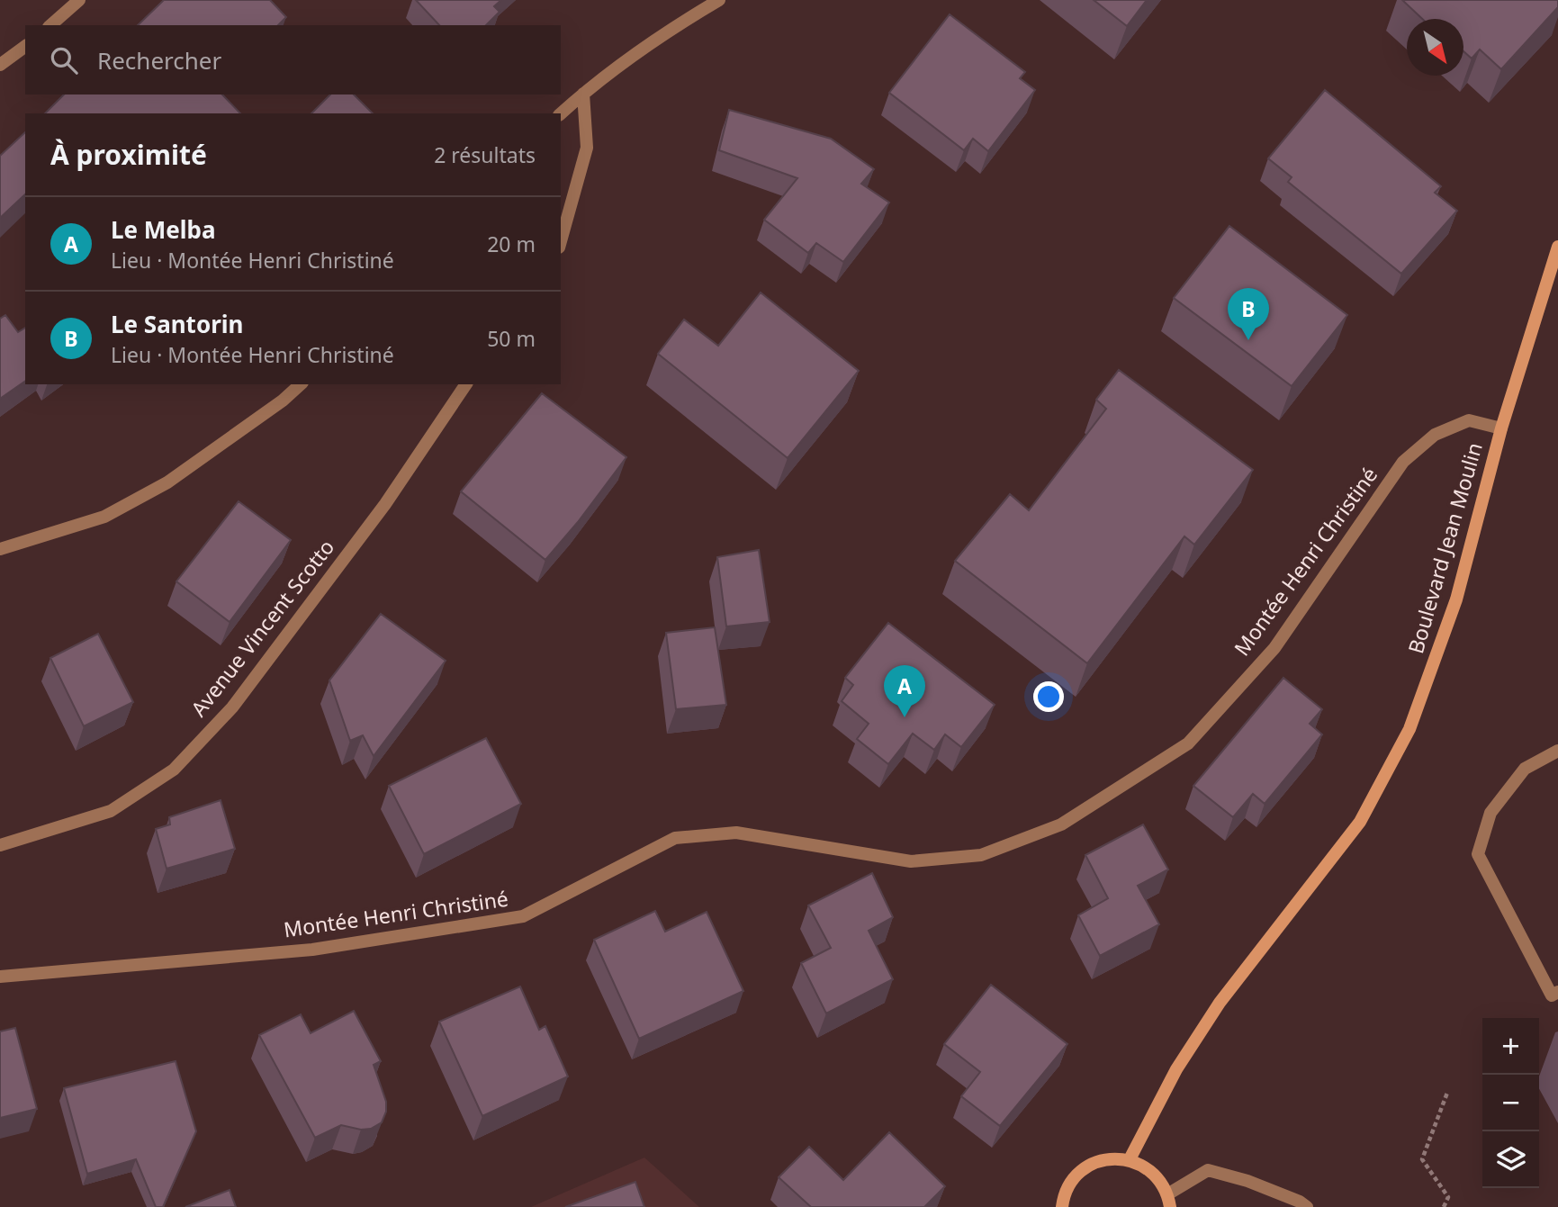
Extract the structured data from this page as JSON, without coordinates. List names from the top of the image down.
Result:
{
  "streets": {
    "street": ["Boulevard Jean Moulin", "Montée Henri Christiné", "Avenue Vincent Scotto"]
  },
  "crossings": [
    ["Boulevard Jean Moulin", "Montée Henri Christiné"]
  ],
  "north": "bottom right",
  "page": {
    "search": "Rechercher",
    "heading": ["À proximité", "2 résultats"],
    "list": [
      {
        "mark": "A",
        "name": "Le Melba",
        "note": "Lieu · Montée Henri Christiné",
        "value": "20 m"
      },
      {
        "mark": "B",
        "name": "Le Santorin",
        "note": "Lieu · Montée Henri Christiné",
        "value": "50 m"
      }
    ],
    "pins": ["B", "A"],
    "map_buttons": ["+", "−"]
  }
}
